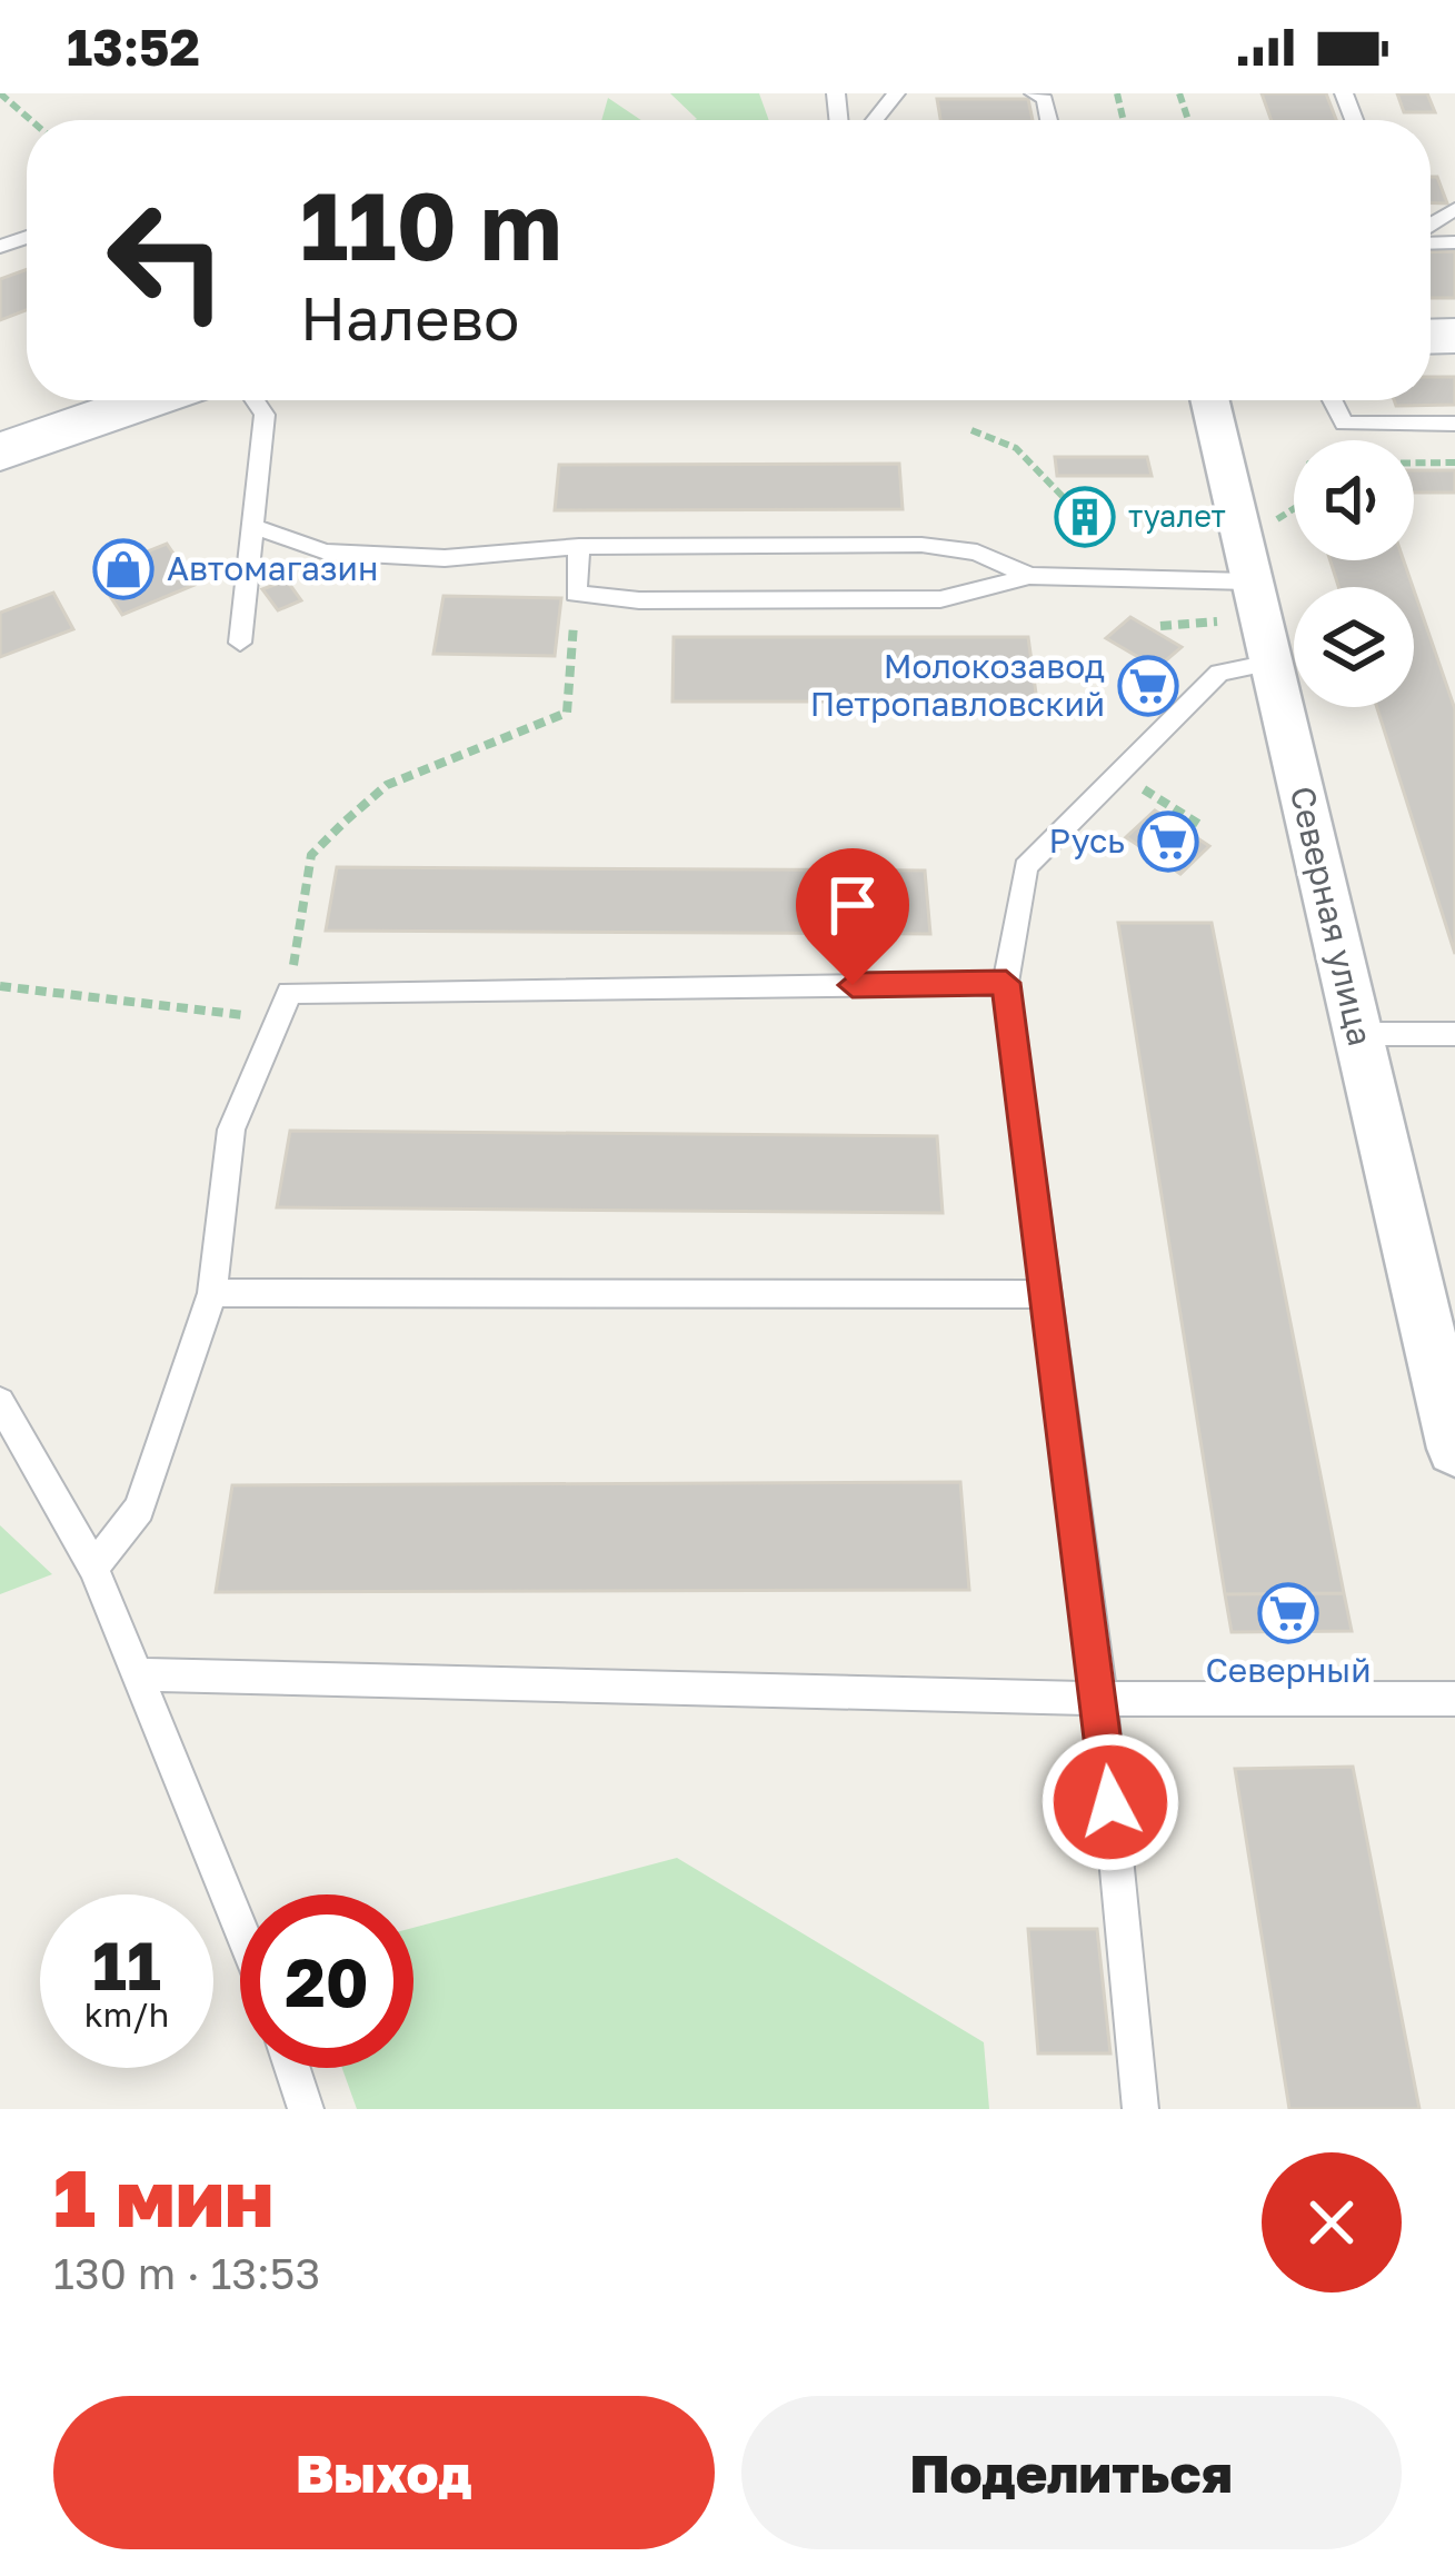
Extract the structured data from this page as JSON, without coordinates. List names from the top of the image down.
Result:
{
  "streets": {
    "street": ["Северная улица"]
  },
  "places": {
    "building": ["туалет"],
    "shop": ["Автомагазин"],
    "supermarket": ["Молокозавод Петропавловский", "Русь", "Северный"]
  },
  "page": {
    "status": "13:52",
    "turn": ["110 m", "Налево"],
    "speed": "11 km/h",
    "limit": "20",
    "heading": ["1 мин", "130 m · 13:53"],
    "buttons": ["Выход", "Поделиться"]
  }
}
